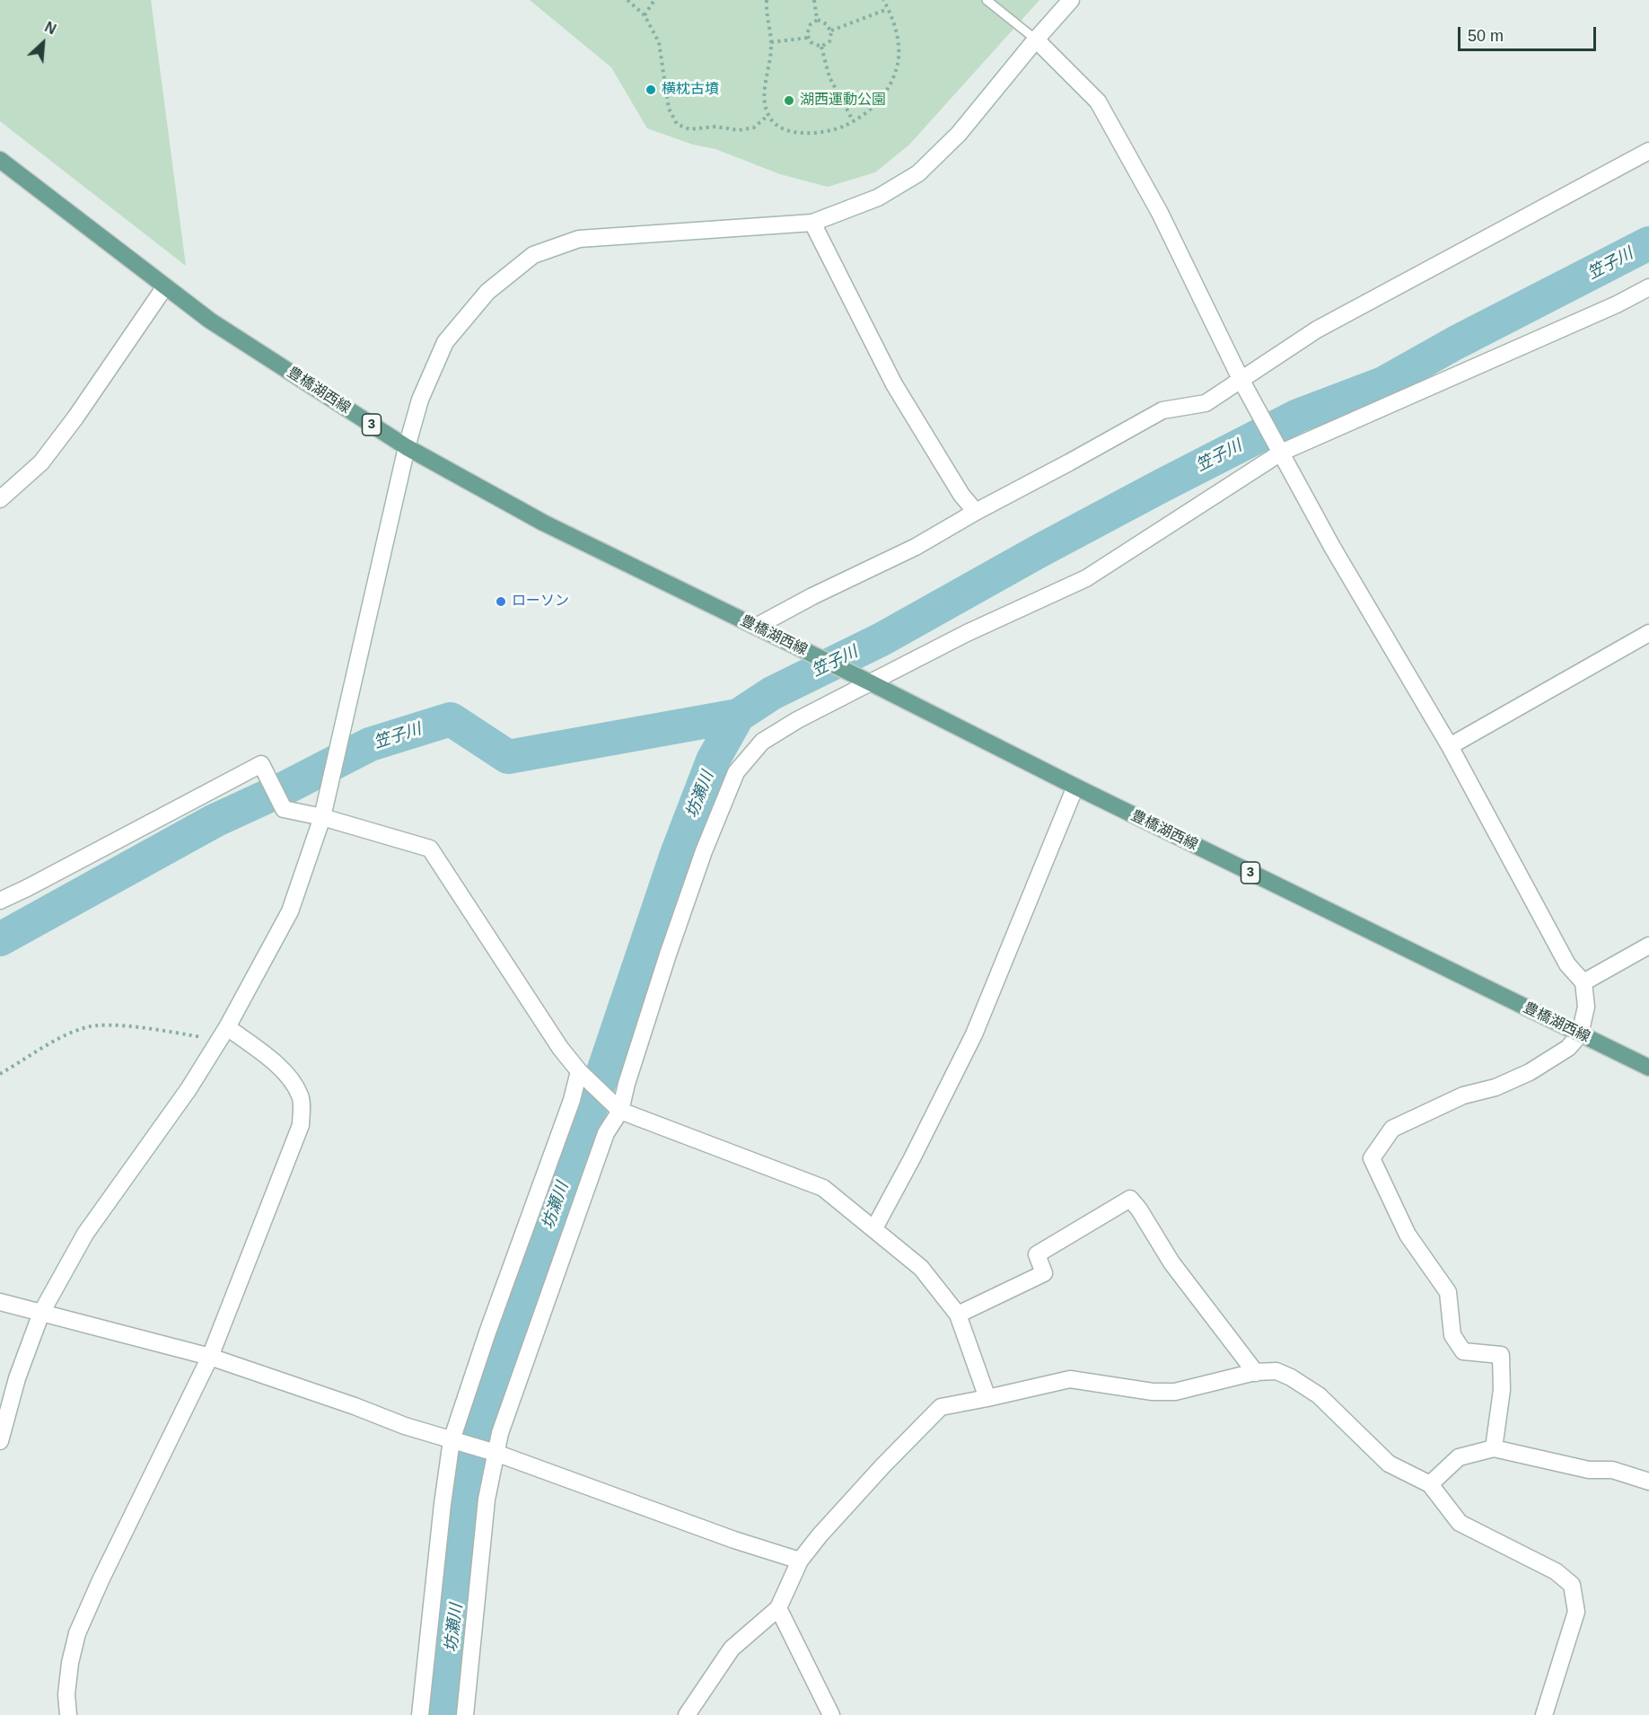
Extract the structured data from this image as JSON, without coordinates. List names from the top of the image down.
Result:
{
  "streets": {
    "main road": ["豊橋湖西線", "3"]
  },
  "water": ["笠子川", "坊瀬川"],
  "places": ["横枕古墳", "湖西運動公園", "ローソン"],
  "scale_bar": "50 m",
  "north": "top right"
}
